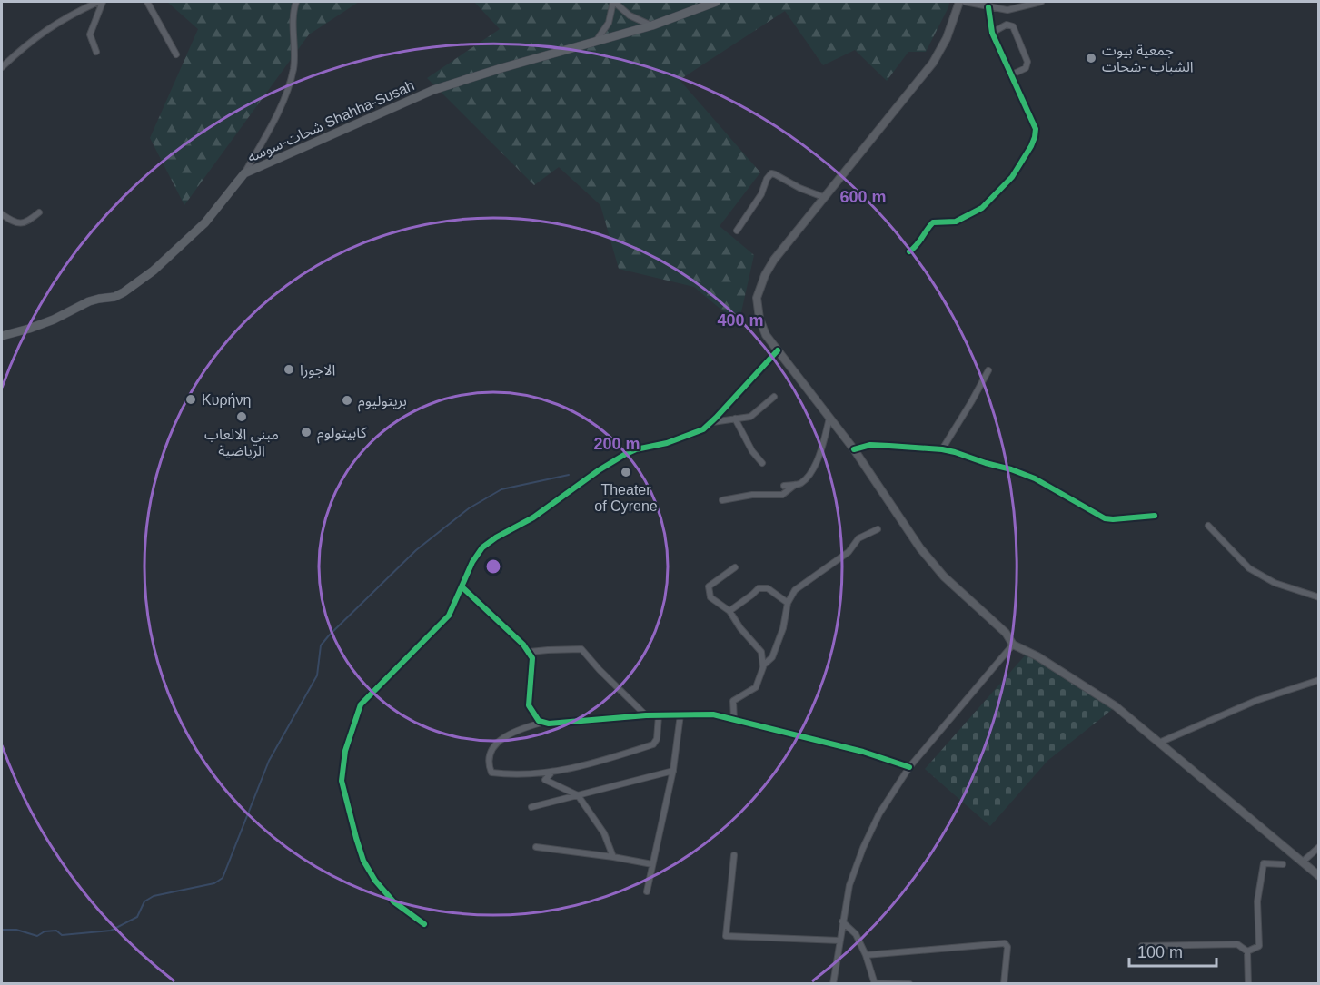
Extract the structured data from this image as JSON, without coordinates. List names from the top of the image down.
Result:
{
  "streets": {
    "main road": ["شحات-سوسه Shahha-Susah"]
  },
  "places": [
    "جمعية بيوت الشباب -شحات",
    "الاجورا",
    "Κυρήνη",
    "بريتوليوم",
    "مبني الالعاب الرياضية",
    "كابيتولوم",
    "Theater of Cyrene"
  ],
  "scale_bar": "100 m",
  "rings": ["600 m", "400 m", "200 m"]
}
